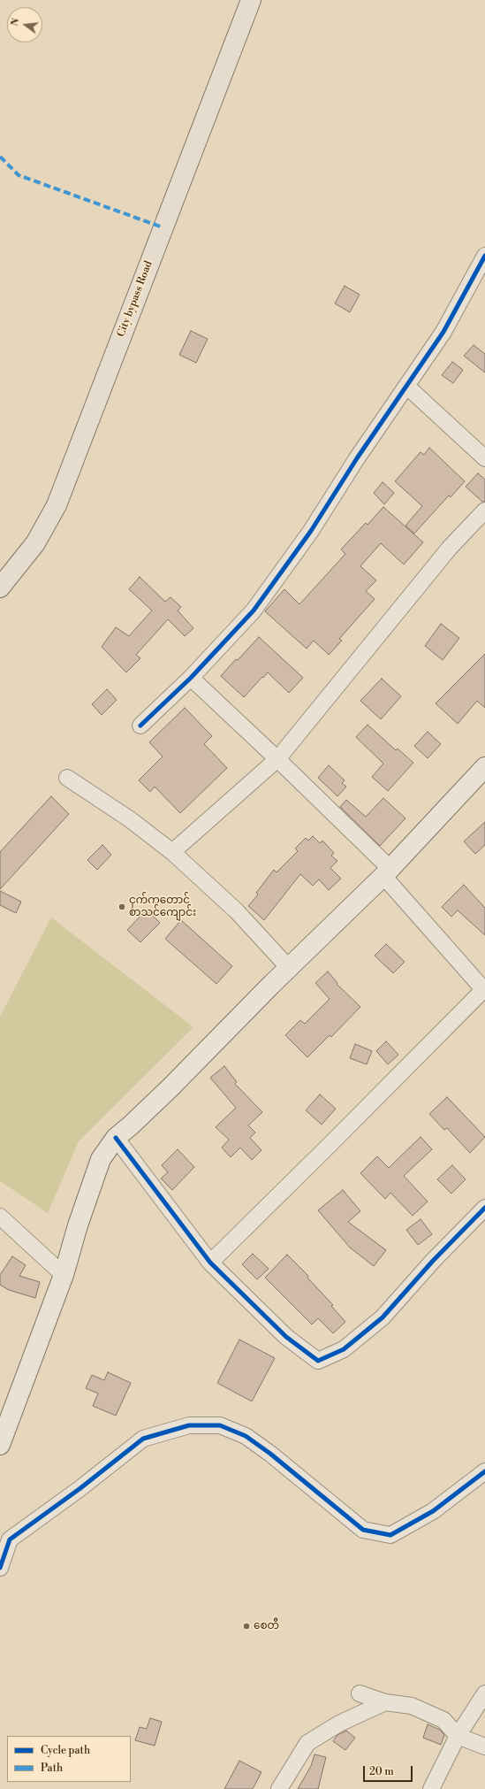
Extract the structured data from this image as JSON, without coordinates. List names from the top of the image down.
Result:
{
  "streets": {
    "main road": ["City bypass Road"]
  },
  "places": ["ငှက်ကတောင် စာသင်ကျောင်း", "စေတီ"],
  "legend": ["Cycle path", "Path"],
  "scale_bar": "20 m",
  "north": "left"
}
